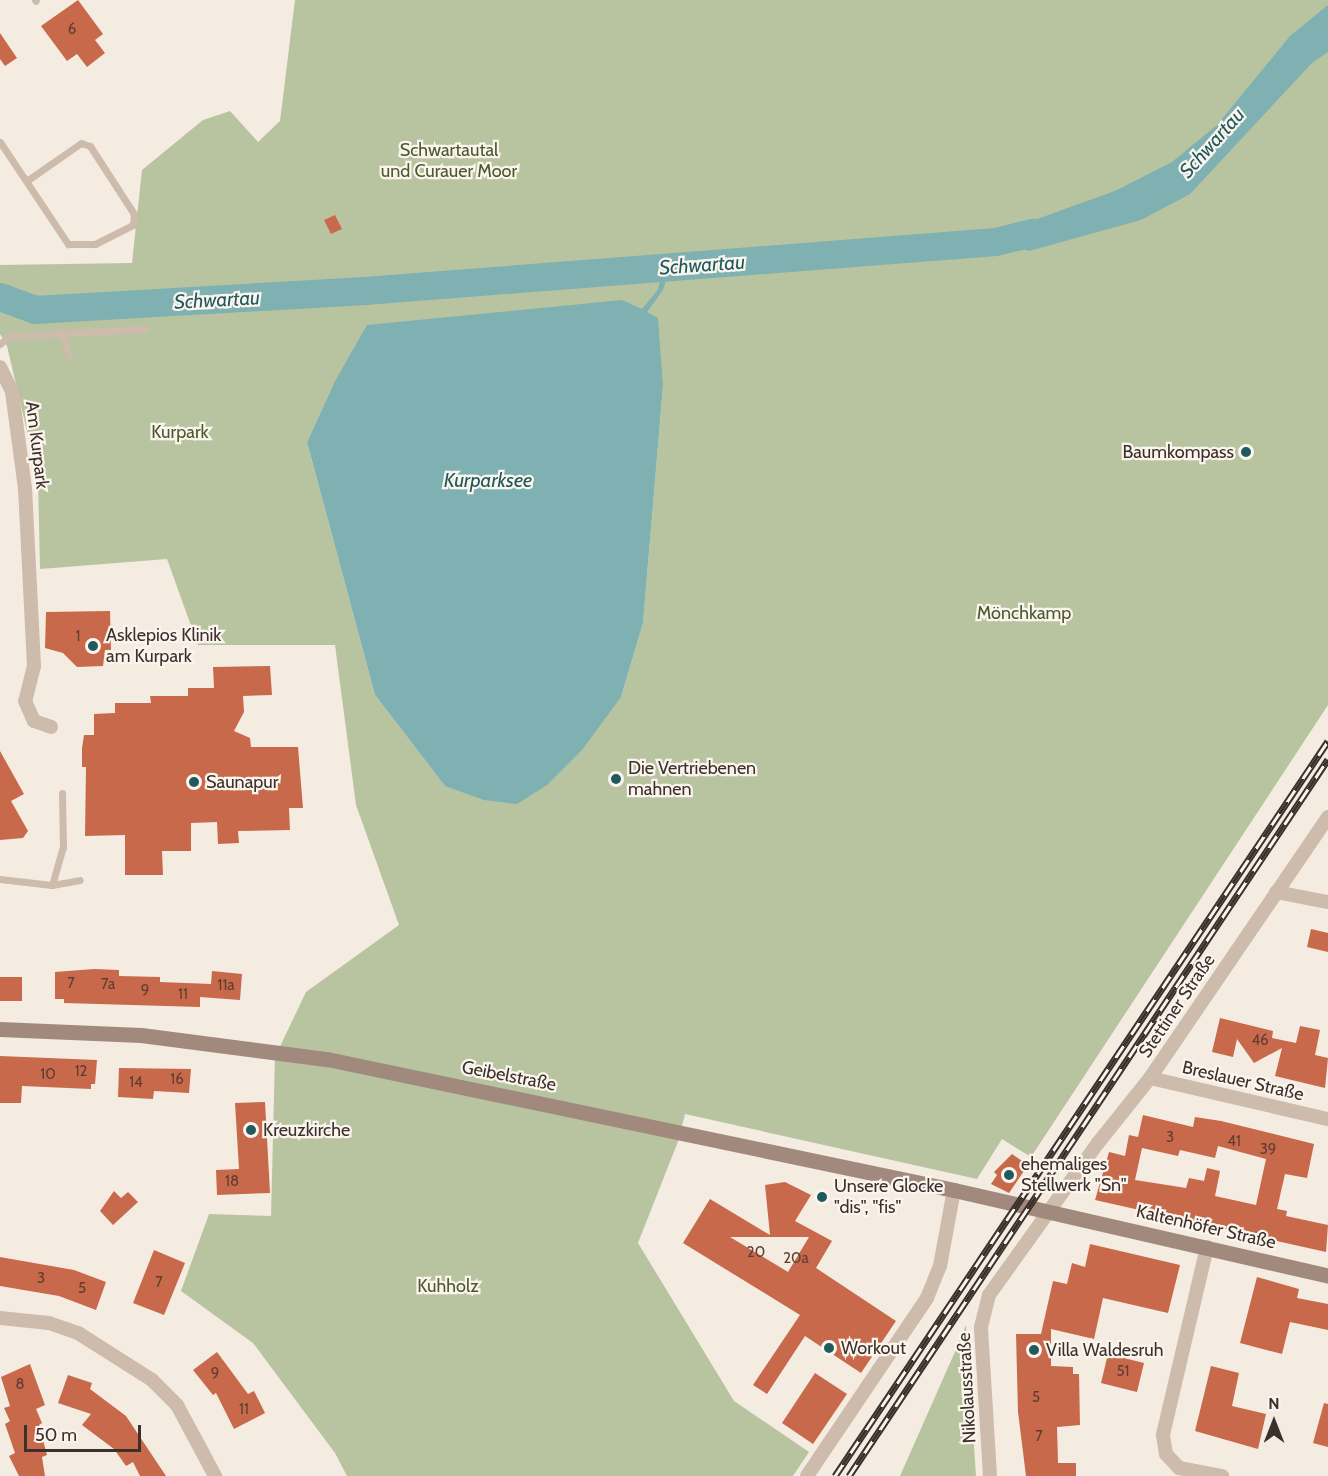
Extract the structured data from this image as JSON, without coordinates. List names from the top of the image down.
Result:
{
  "streets": {
    "street": [
      "Am Kurpark",
      "Stettiner Straße",
      "Geibelstraße",
      "Breslauer Straße",
      "Kaltenhöfer Straße",
      "Nikolausstraße"
    ]
  },
  "crossings": [
    ["Stettiner Straße", "Breslauer Straße"],
    ["Stettiner Straße", "Kaltenhöfer Straße"],
    ["Stettiner Straße", "Nikolausstraße"],
    ["Geibelstraße", "Kaltenhöfer Straße"],
    ["Kaltenhöfer Straße", "Nikolausstraße"]
  ],
  "water": ["Schwartau", "Kurparksee"],
  "parks": [
    "Schwartautal und Curauer Moor",
    "Kurpark",
    "Mönchkamp",
    "Kuhholz"
  ],
  "places": [
    "Baumkompass",
    "Asklepios Klinik am Kurpark",
    "Die Vertriebenen mahnen",
    "Saunapur",
    "Kreuzkirche",
    "ehemaliges Stellwerk \"Sn\"",
    "Unsere Glocke \"dis\", \"fis\"",
    "Workout",
    "Villa Waldesruh"
  ],
  "house_numbers": [
    "6",
    "1",
    "7",
    "7a",
    "11a",
    "9",
    "11",
    "46",
    "12",
    "10",
    "16",
    "14",
    "3",
    "41",
    "39",
    "18",
    "20",
    "20a",
    "3",
    "7",
    "5",
    "51",
    "9",
    "8",
    "5",
    "11",
    "7"
  ],
  "scale_bar": "50 m",
  "north": "top"
}
